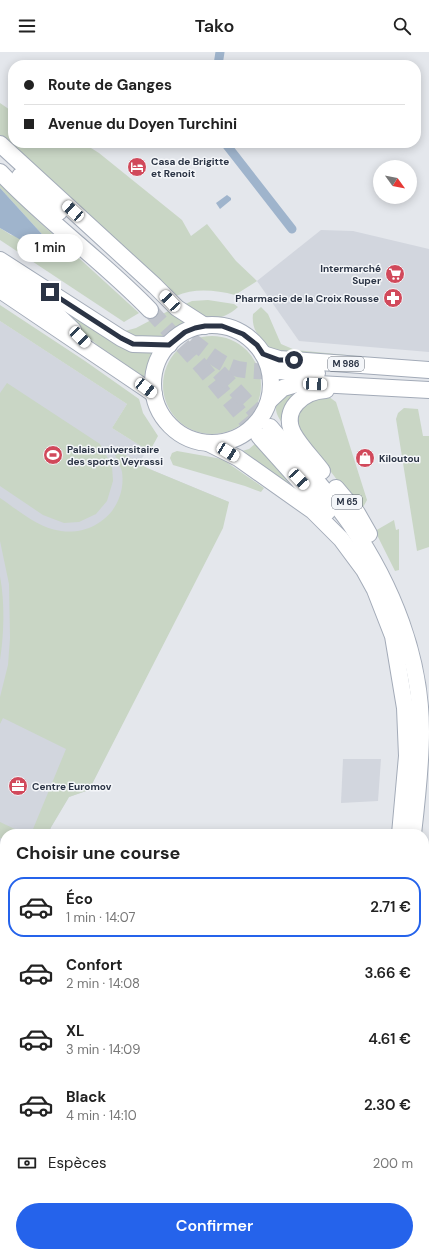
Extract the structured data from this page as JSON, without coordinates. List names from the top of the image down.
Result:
{
  "streets": {
    "main road": ["M 986", "M 65"]
  },
  "crossings": [
    ["M 986", "M 65"]
  ],
  "places": {
    "hotel": ["Casa de Brigitte et Renoit"],
    "supermarket": ["Intermarché Super"],
    "pharmacy": ["Pharmacie de la Croix Rousse"],
    "sports": ["Palais universitaire des sports Veyrassi"],
    "shop": ["Kiloutou"],
    "office": ["Centre Euromov"]
  },
  "north": "bottom right",
  "page": {
    "header": "Tako",
    "banner": ["Route de Ganges", "Avenue du Doyen Turchini"],
    "bubble": "1 min",
    "heading": "Choisir une course",
    "list": [
      {
        "name": "Éco",
        "note": "1 min · 14:07",
        "value": "2.71 €"
      },
      {
        "name": "Confort",
        "note": "2 min · 14:08",
        "value": "3.66 €"
      },
      {
        "name": "XL",
        "note": "3 min · 14:09",
        "value": "4.61 €"
      },
      {
        "name": "Black",
        "note": "4 min · 14:10",
        "value": "2.30 €"
      }
    ],
    "pay": ["Espèces", "200 m"],
    "buttons": "Confirmer"
  }
}
